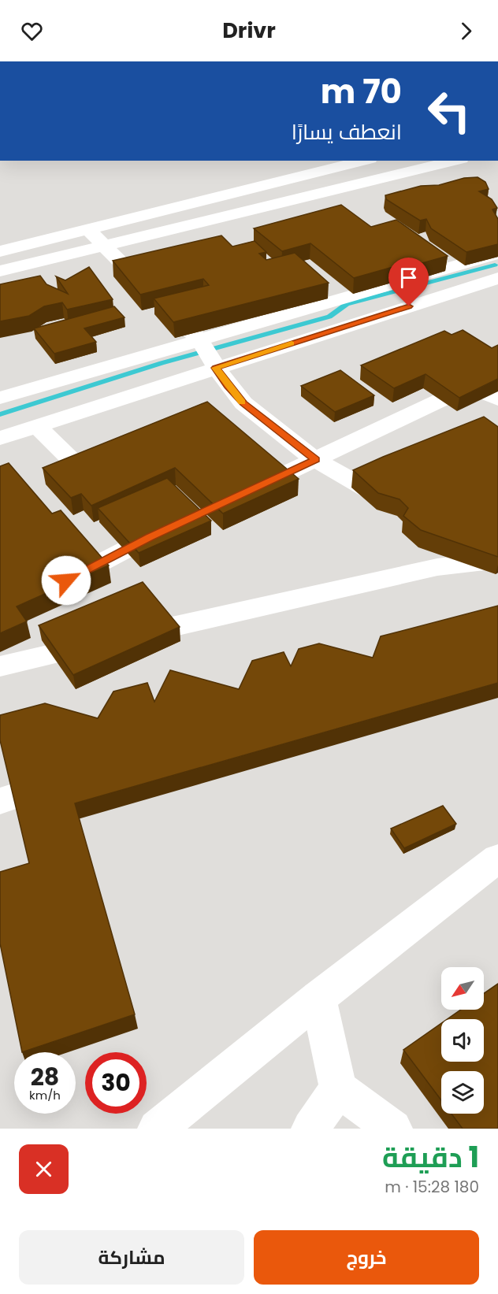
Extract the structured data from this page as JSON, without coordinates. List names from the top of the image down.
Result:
{
  "north": "bottom left",
  "page": {
    "header": "Drivr",
    "turn": ["70 m", "انعطف يسارًا"],
    "speed": "28 km/h",
    "limit": "30",
    "heading": ["1 دقيقة", "180 m · 15:28"],
    "buttons": ["خروج", "مشاركة"]
  }
}
